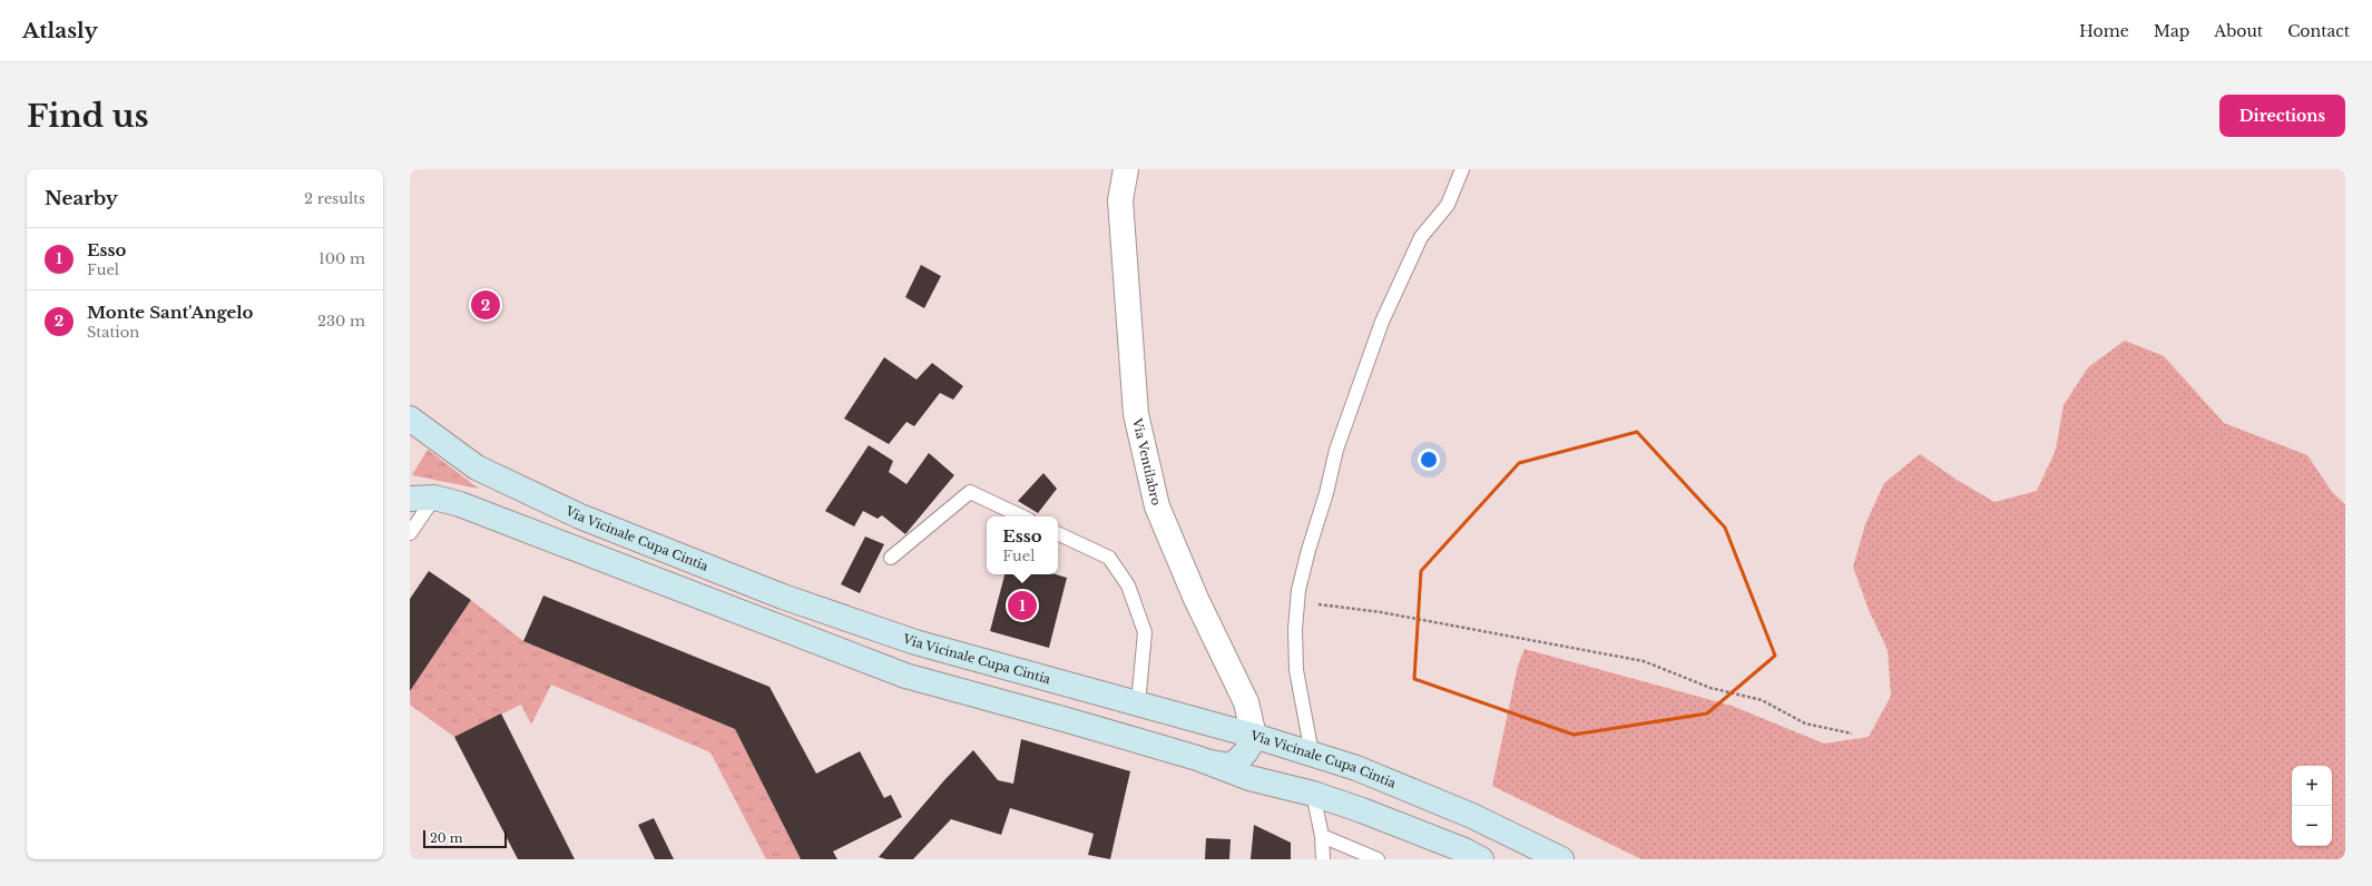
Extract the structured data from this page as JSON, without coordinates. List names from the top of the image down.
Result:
{
  "streets": {
    "main road": ["Via Vicinale Cupa Cintia"],
    "street": ["Via Ventilabro"]
  },
  "crossings": [
    ["Via Ventilabro", "Via Vicinale Cupa Cintia"]
  ],
  "scale_bar": "20 m",
  "page": {
    "header": "Atlasly",
    "nav": [
      "Home",
      "Map",
      "About",
      "Contact"
    ],
    "buttons": "Directions",
    "title": "Find us",
    "heading": ["Nearby", "2 results"],
    "list": [
      {
        "mark": "1",
        "name": "Esso",
        "note": "Fuel",
        "value": "100 m"
      },
      {
        "mark": "2",
        "name": "Monte Sant'Angelo",
        "note": "Station",
        "value": "230 m"
      }
    ],
    "pins": ["2", "1"],
    "popup": ["Esso", "Fuel"],
    "map_buttons": ["+", "−"],
    "scale": "20 m"
  }
}
